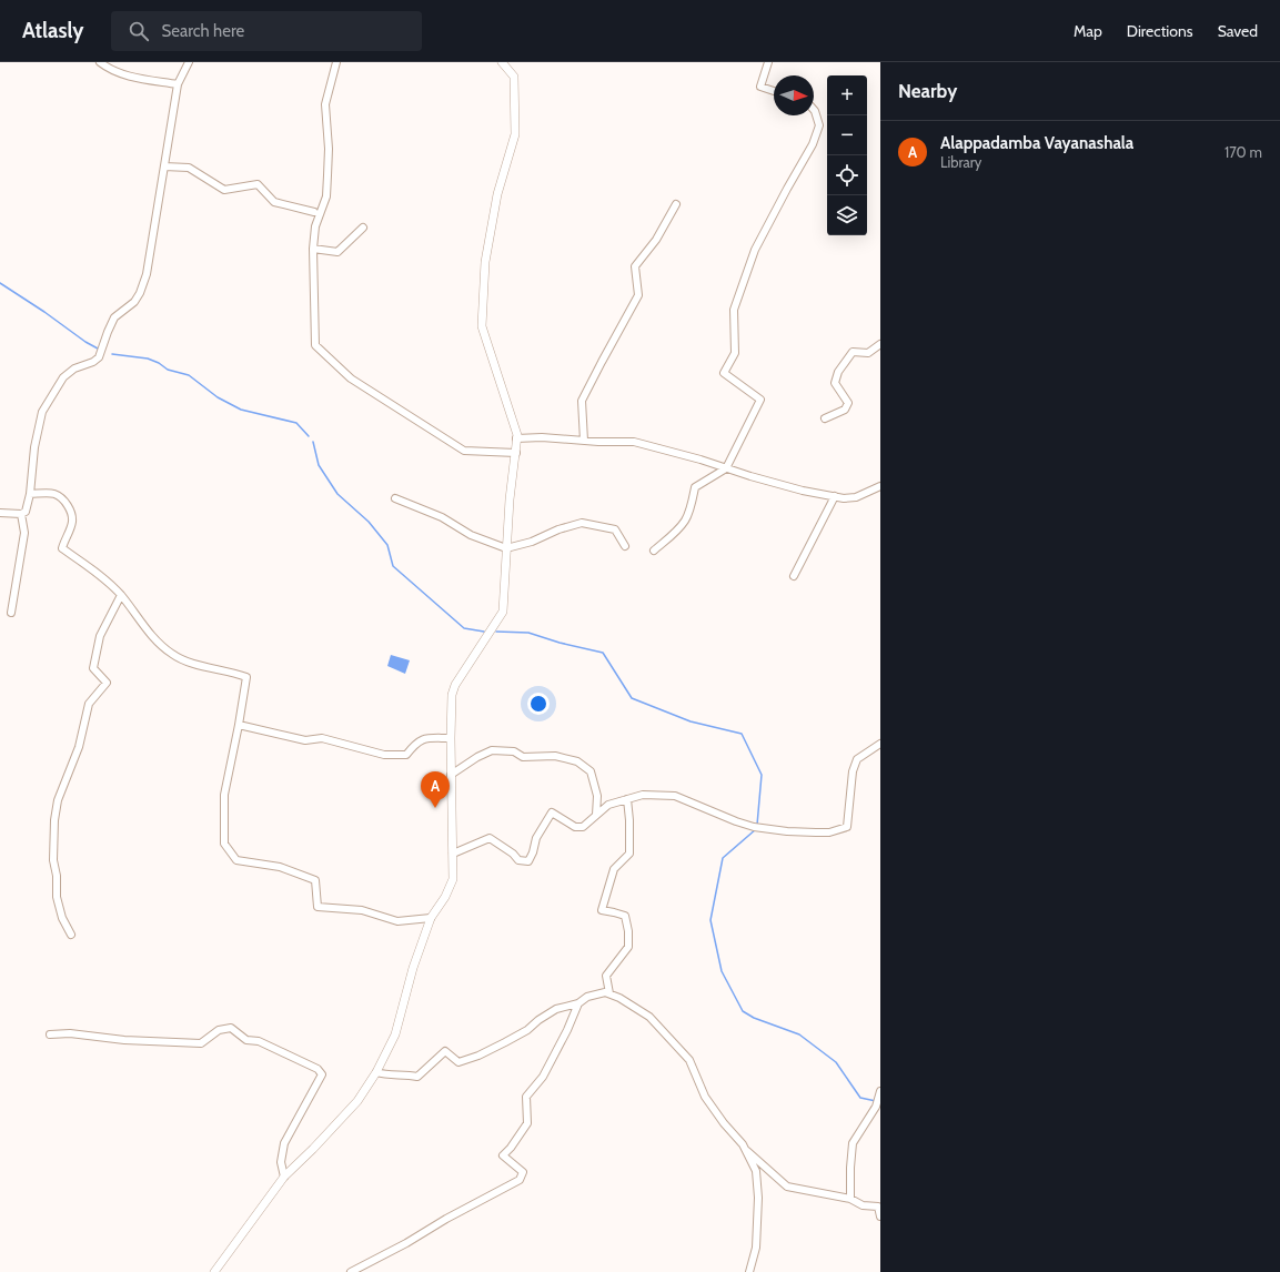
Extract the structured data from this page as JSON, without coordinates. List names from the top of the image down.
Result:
{
  "north": "right",
  "page": {
    "header": "Atlasly",
    "search": "Search here",
    "nav": ["Map", "Directions", "Saved"],
    "heading": "Nearby",
    "map_buttons": ["+", "−"],
    "list": [
      {
        "mark": "A",
        "name": "Alappadamba Vayanashala",
        "note": "Library",
        "value": "170 m"
      }
    ],
    "pins": "A"
  }
}
